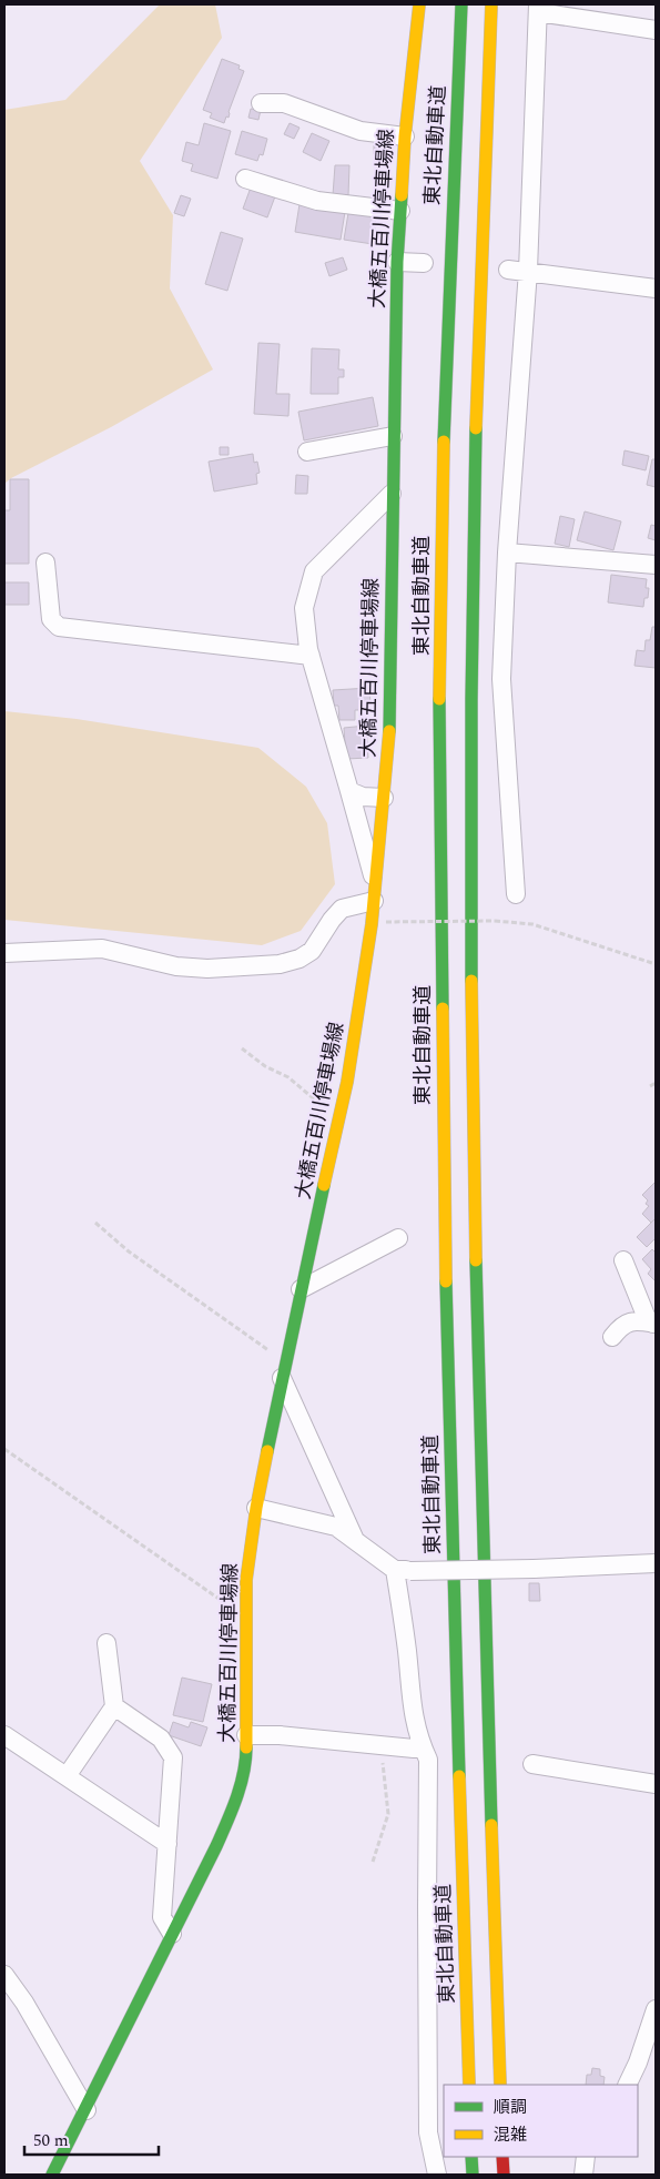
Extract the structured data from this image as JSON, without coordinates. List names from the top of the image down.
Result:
{
  "streets": {
    "main road": ["東北自動車道", "大橋五百川停車場線"]
  },
  "legend": ["順調", "混雑"],
  "scale_bar": "50 m"
}
